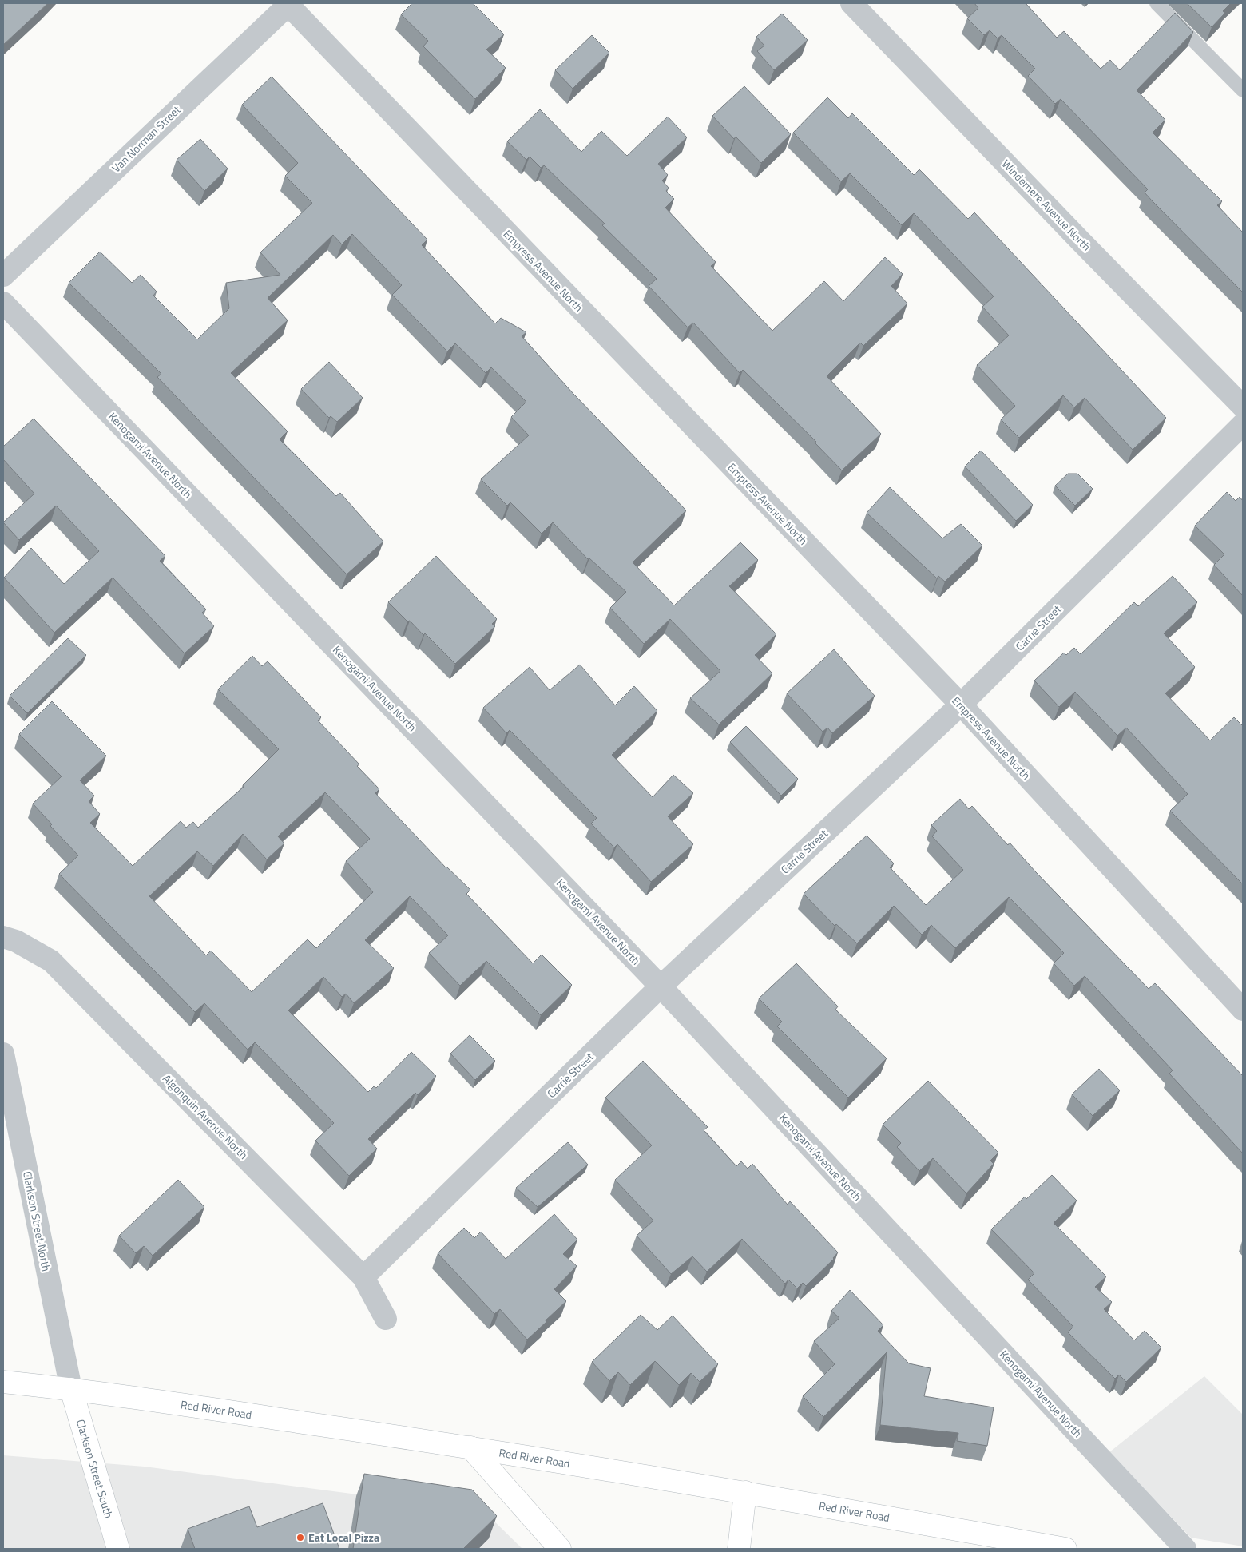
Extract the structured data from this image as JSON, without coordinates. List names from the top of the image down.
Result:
{
  "streets": {
    "main road": ["Red River Road", "Clarkson Street South"],
    "street": [
      "Van Norman Street",
      "Windemere Avenue North",
      "Empress Avenue North",
      "Kenogami Avenue North",
      "Carrie Street",
      "Algonquin Avenue North",
      "Clarkson Street North"
    ]
  },
  "crossings": [
    ["Van Norman Street", "Empress Avenue North"],
    ["Empress Avenue North", "Carrie Street"],
    ["Kenogami Avenue North", "Carrie Street"],
    ["Carrie Street", "Algonquin Avenue North"],
    ["Clarkson Street North", "Red River Road"],
    ["Clarkson Street North", "Clarkson Street South"],
    ["Red River Road", "Clarkson Street South"]
  ],
  "places": ["Eat Local Pizza"]
}
